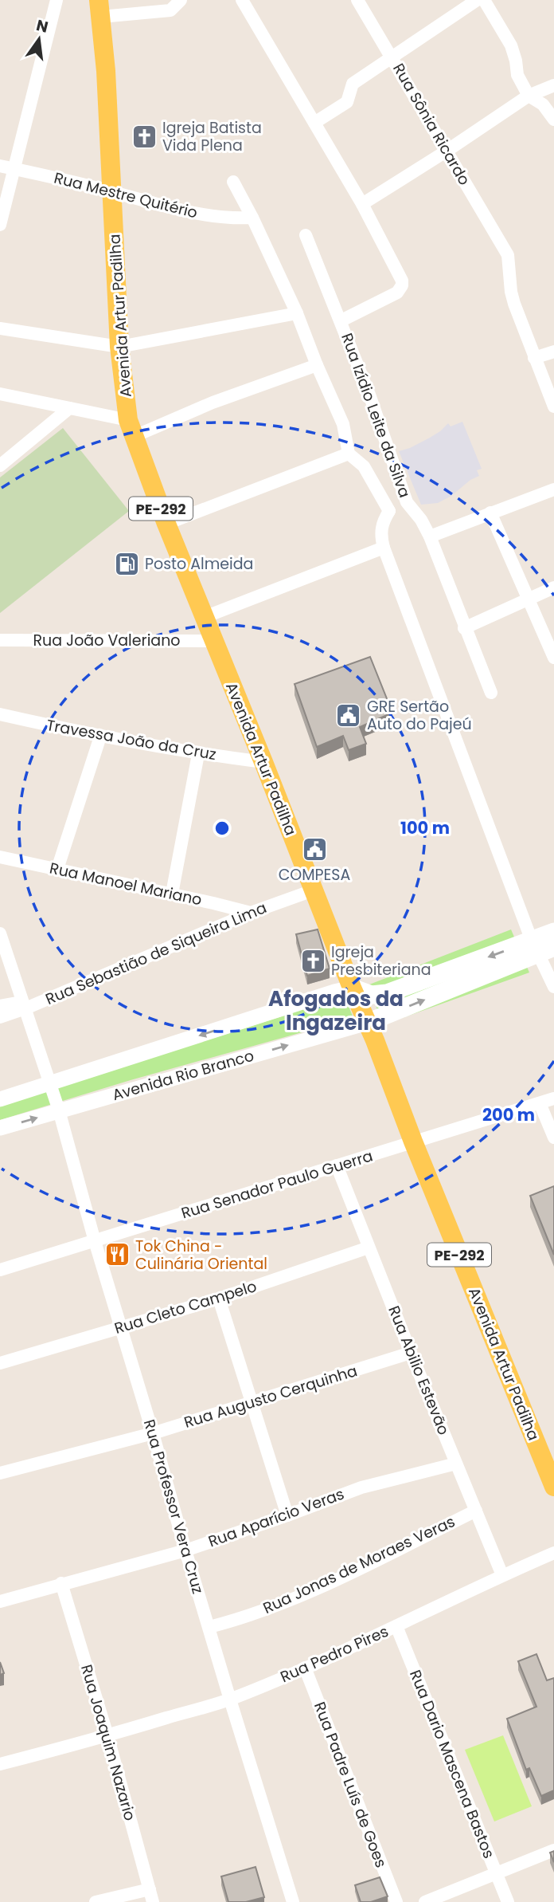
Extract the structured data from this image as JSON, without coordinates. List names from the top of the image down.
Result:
{
  "streets": {
    "main road": ["Avenida Artur Padilha", "PE-292"],
    "street": [
      "Rua Sônia Ricardo",
      "Rua Mestre Quitério",
      "Rua Izídio Leite da Silva",
      "Rua João Valeriano",
      "Travessa João da Cruz",
      "Rua Manoel Mariano",
      "Rua Sebastião de Siqueira Lima",
      "Avenida Rio Branco",
      "Rua Senador Paulo Guerra",
      "Rua Cleto Campelo",
      "Rua Abilio Estevão",
      "Rua Augusto Cerquinha",
      "Rua Professor Vera Cruz",
      "Rua Aparício Veras",
      "Rua Jonas de Moraes Veras",
      "Rua Pedro Pires",
      "Rua Joaquim Nazario",
      "Rua Dario Mascena Bastos",
      "Rua Padre Luís de Goes"
    ]
  },
  "crossings": [
    ["Rua Mestre Quitério", "Avenida Artur Padilha"],
    ["Avenida Artur Padilha", "Rua João Valeriano"],
    ["Avenida Artur Padilha", "Travessa João da Cruz"],
    ["Avenida Artur Padilha", "Rua Sebastião de Siqueira Lima"],
    ["Avenida Artur Padilha", "Avenida Rio Branco"],
    ["Avenida Artur Padilha", "Rua Senador Paulo Guerra"],
    ["Rua Manoel Mariano", "Rua Sebastião de Siqueira Lima"],
    ["Rua Sebastião de Siqueira Lima", "Rua Professor Vera Cruz"],
    ["Avenida Rio Branco", "Rua Professor Vera Cruz"],
    ["Rua Senador Paulo Guerra", "Rua Abilio Estevão"],
    ["Rua Senador Paulo Guerra", "Rua Professor Vera Cruz"],
    ["Rua Cleto Campelo", "Rua Abilio Estevão"],
    ["Rua Cleto Campelo", "Rua Professor Vera Cruz"],
    ["Rua Abilio Estevão", "Rua Augusto Cerquinha"],
    ["Rua Abilio Estevão", "Rua Aparício Veras"],
    ["Rua Abilio Estevão", "Rua Jonas de Moraes Veras"],
    ["Rua Abilio Estevão", "Rua Pedro Pires"],
    ["Rua Augusto Cerquinha", "Rua Professor Vera Cruz"],
    ["Rua Professor Vera Cruz", "Rua Aparício Veras"],
    ["Rua Professor Vera Cruz", "Rua Jonas de Moraes Veras"],
    ["Rua Professor Vera Cruz", "Rua Pedro Pires"],
    ["Rua Aparício Veras", "Rua Joaquim Nazario"],
    ["Rua Pedro Pires", "Rua Joaquim Nazario"],
    ["Rua Pedro Pires", "Rua Dario Mascena Bastos"],
    ["Rua Pedro Pires", "Rua Padre Luís de Goes"]
  ],
  "districts": ["Afogados da Ingazeira"],
  "places": {
    "church": ["Igreja Batista Vida Plena", "Igreja Presbiteriana"],
    "fuel station": ["Posto Almeida"],
    "public building": ["GRE Sertão Auto do Pajeú", "COMPESA"],
    "restaurant": ["Tok China - Culinária Oriental"]
  },
  "north": "top",
  "rings": ["100 m", "200 m"]
}
